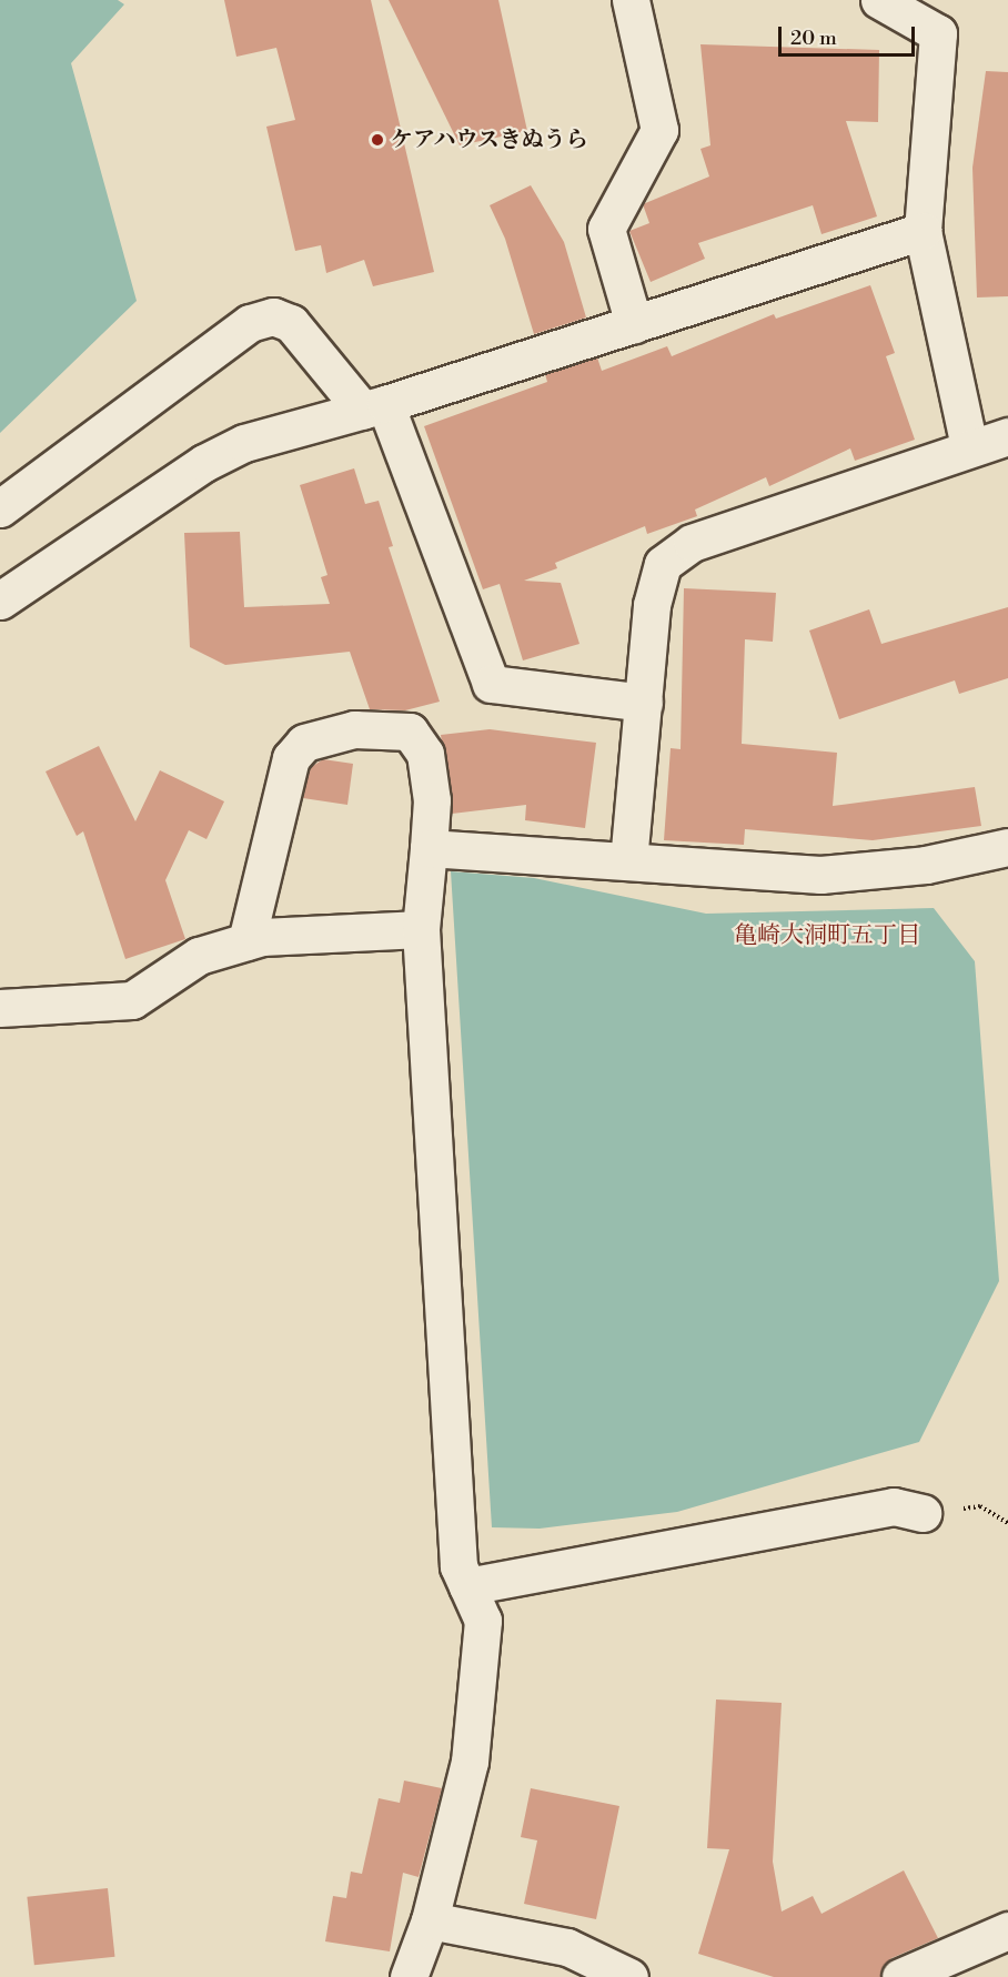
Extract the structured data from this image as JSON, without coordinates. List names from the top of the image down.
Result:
{
  "districts": ["亀崎大洞町五丁目"],
  "places": ["ケアハウスきぬうら"],
  "scale_bar": "20 m"
}
